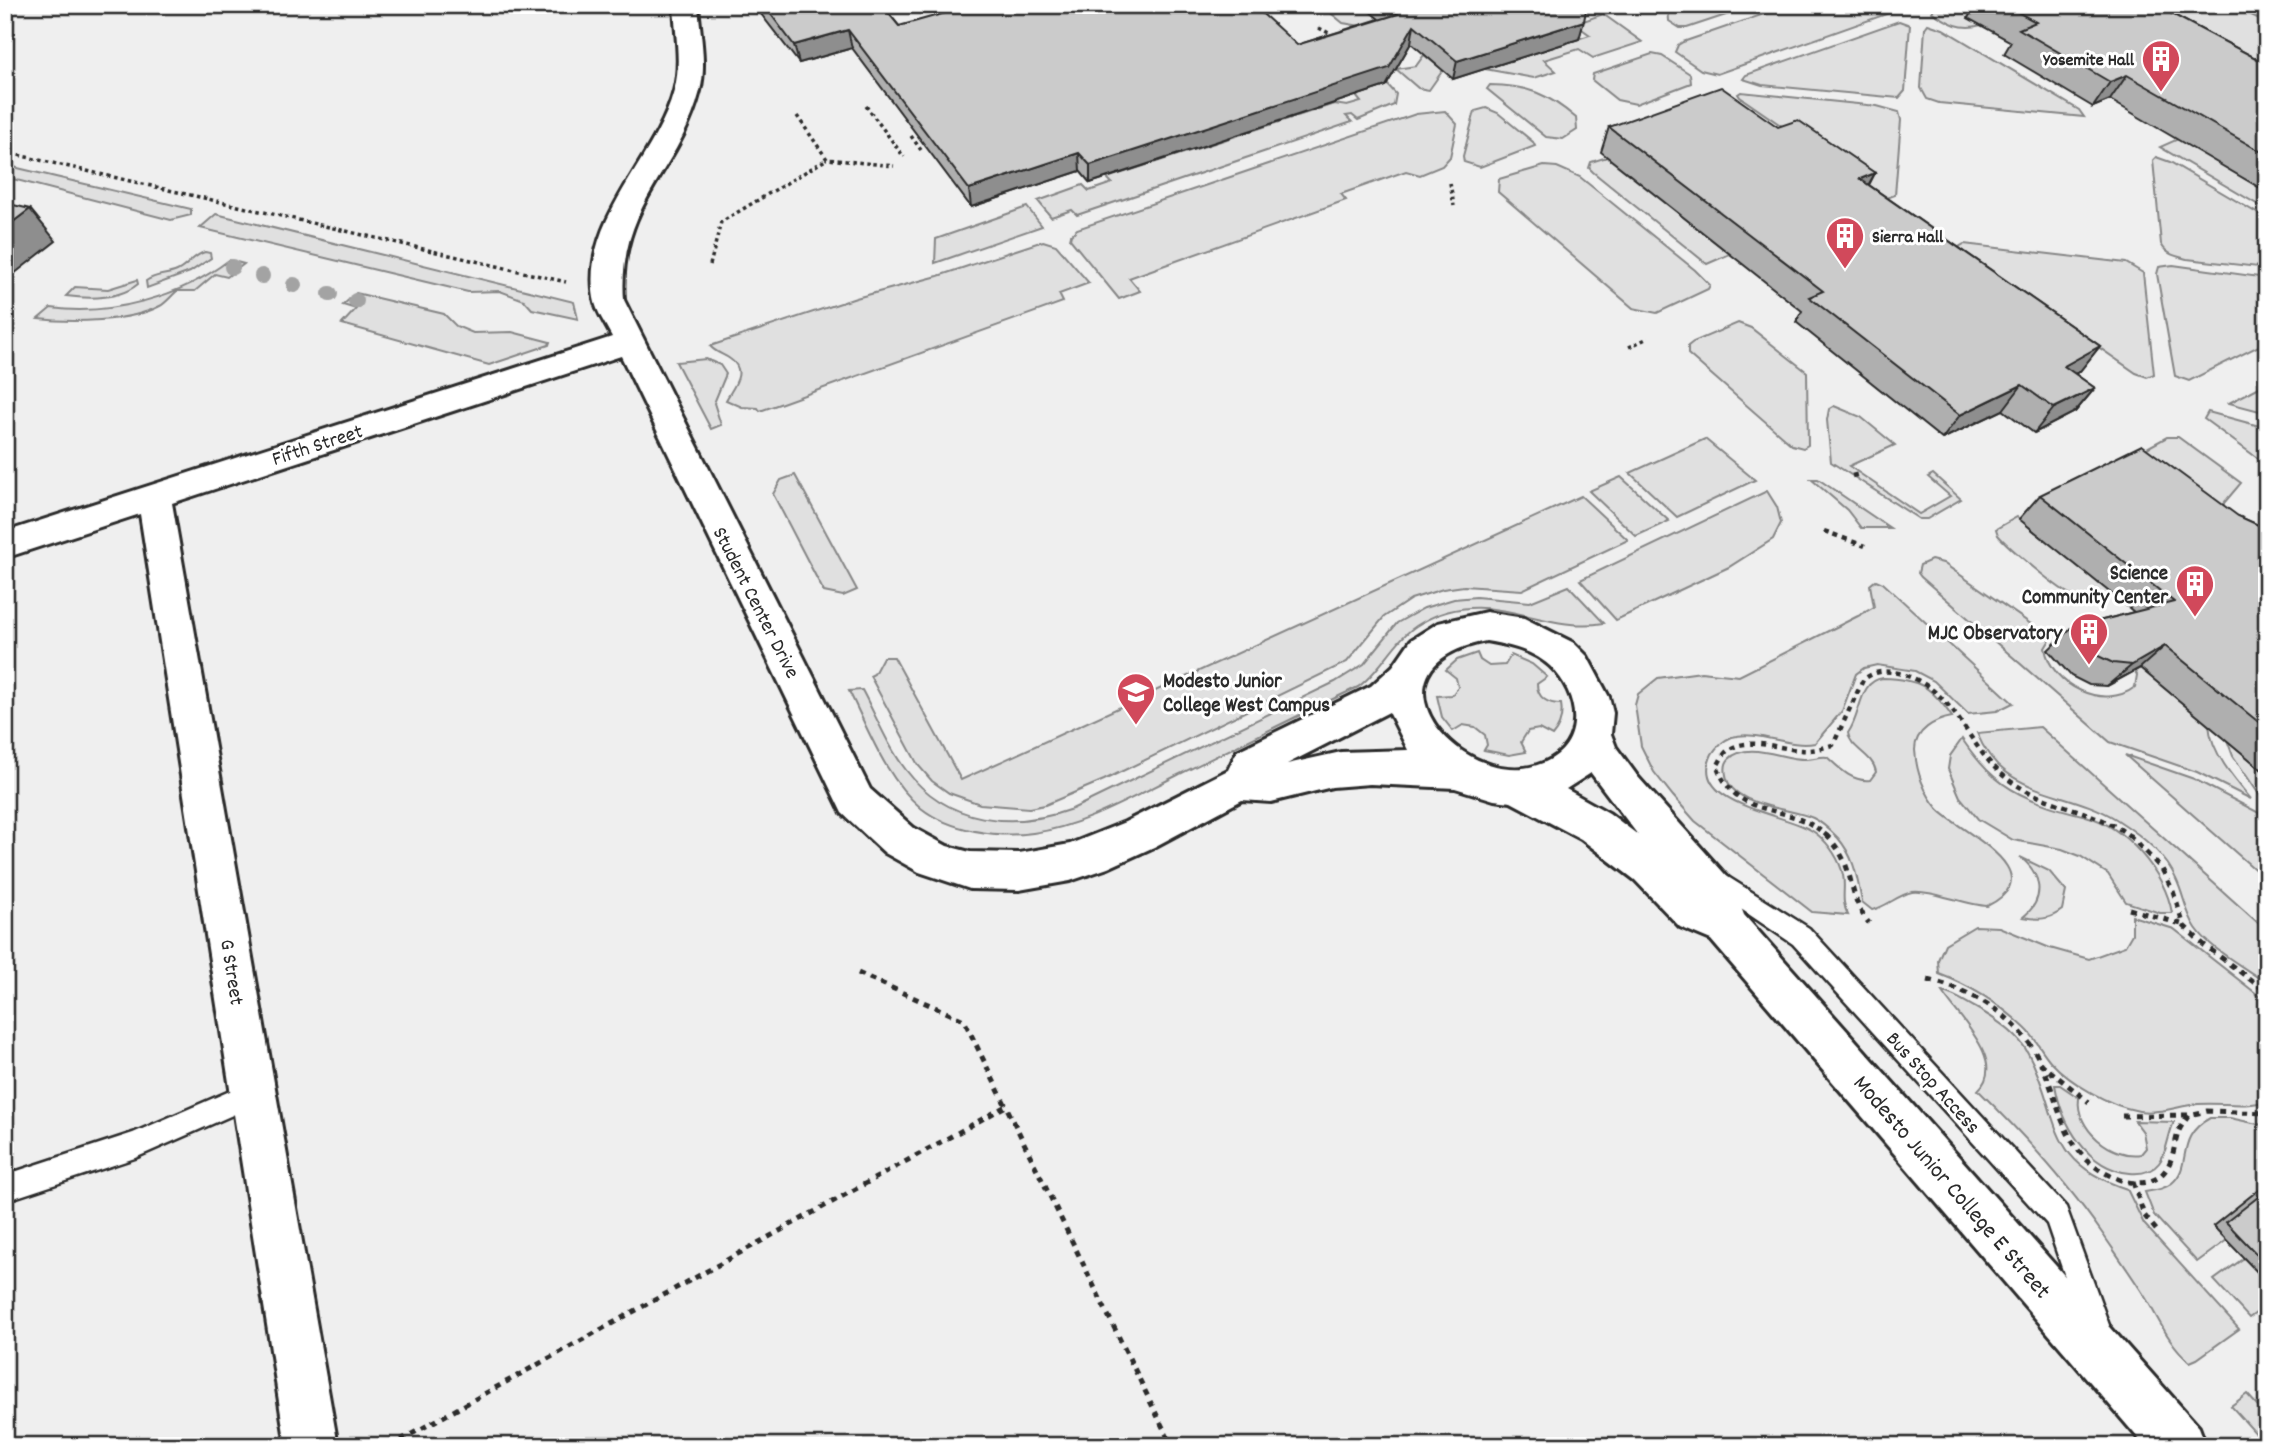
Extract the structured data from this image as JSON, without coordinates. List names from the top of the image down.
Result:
{
  "streets": {
    "street": [
      "Fifth Street",
      "Student Center Drive",
      "G Street",
      "Modesto Junior College E Street"
    ],
    "lane": ["Bus Stop Access"]
  },
  "crossings": [
    ["Fifth Street", "Student Center Drive"],
    ["Fifth Street", "G Street"],
    ["Student Center Drive", "Modesto Junior College E Street"],
    ["Bus Stop Access", "Modesto Junior College E Street"]
  ],
  "places": {
    "building": [
      "Yosemite Hall",
      "Sierra Hall",
      "Science Community Center",
      "MJC Observatory"
    ],
    "school or university": ["Modesto Junior College West Campus"]
  }
}
